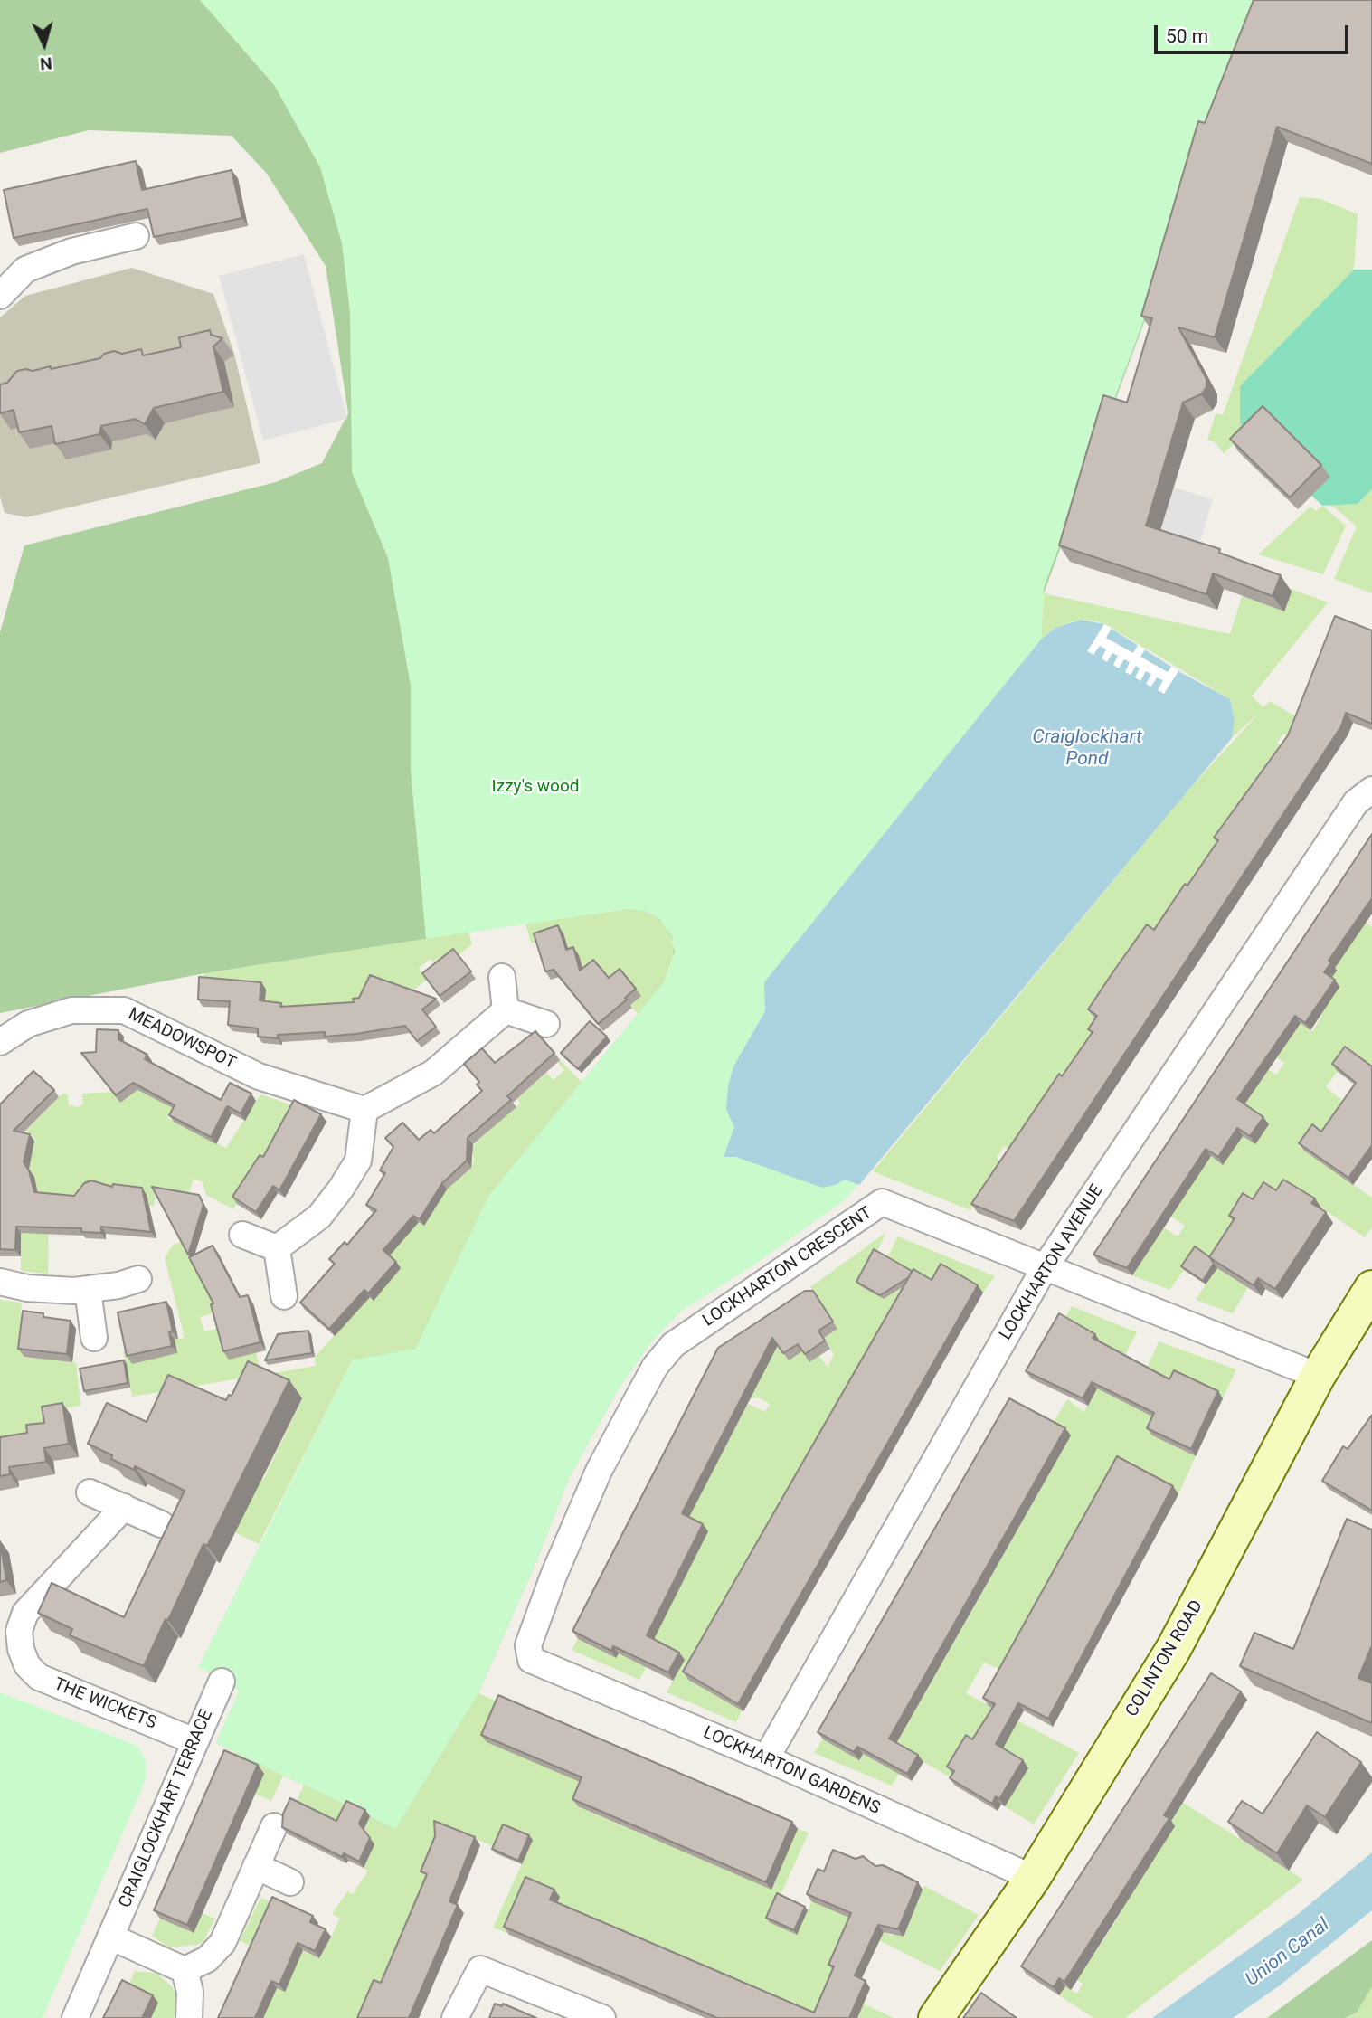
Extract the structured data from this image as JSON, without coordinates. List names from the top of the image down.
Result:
{
  "streets": {
    "street": [
      "MEADOWSPOT",
      "LOCKHARTON AVENUE",
      "LOCKHARTON CRESCENT",
      "COLINTON ROAD",
      "THE WICKETS",
      "LOCKHARTON GARDENS",
      "CRAIGLOCKHART TERRACE"
    ]
  },
  "crossings": [
    ["LOCKHARTON AVENUE", "LOCKHARTON CRESCENT"],
    ["LOCKHARTON AVENUE", "LOCKHARTON GARDENS"],
    ["LOCKHARTON CRESCENT", "COLINTON ROAD"],
    ["LOCKHARTON CRESCENT", "LOCKHARTON GARDENS"],
    ["COLINTON ROAD", "LOCKHARTON GARDENS"],
    ["THE WICKETS", "CRAIGLOCKHART TERRACE"]
  ],
  "water": ["Craiglockhart Pond", "Union Canal"],
  "parks": ["Izzy's wood"],
  "scale_bar": "50 m",
  "north": "bottom"
}
